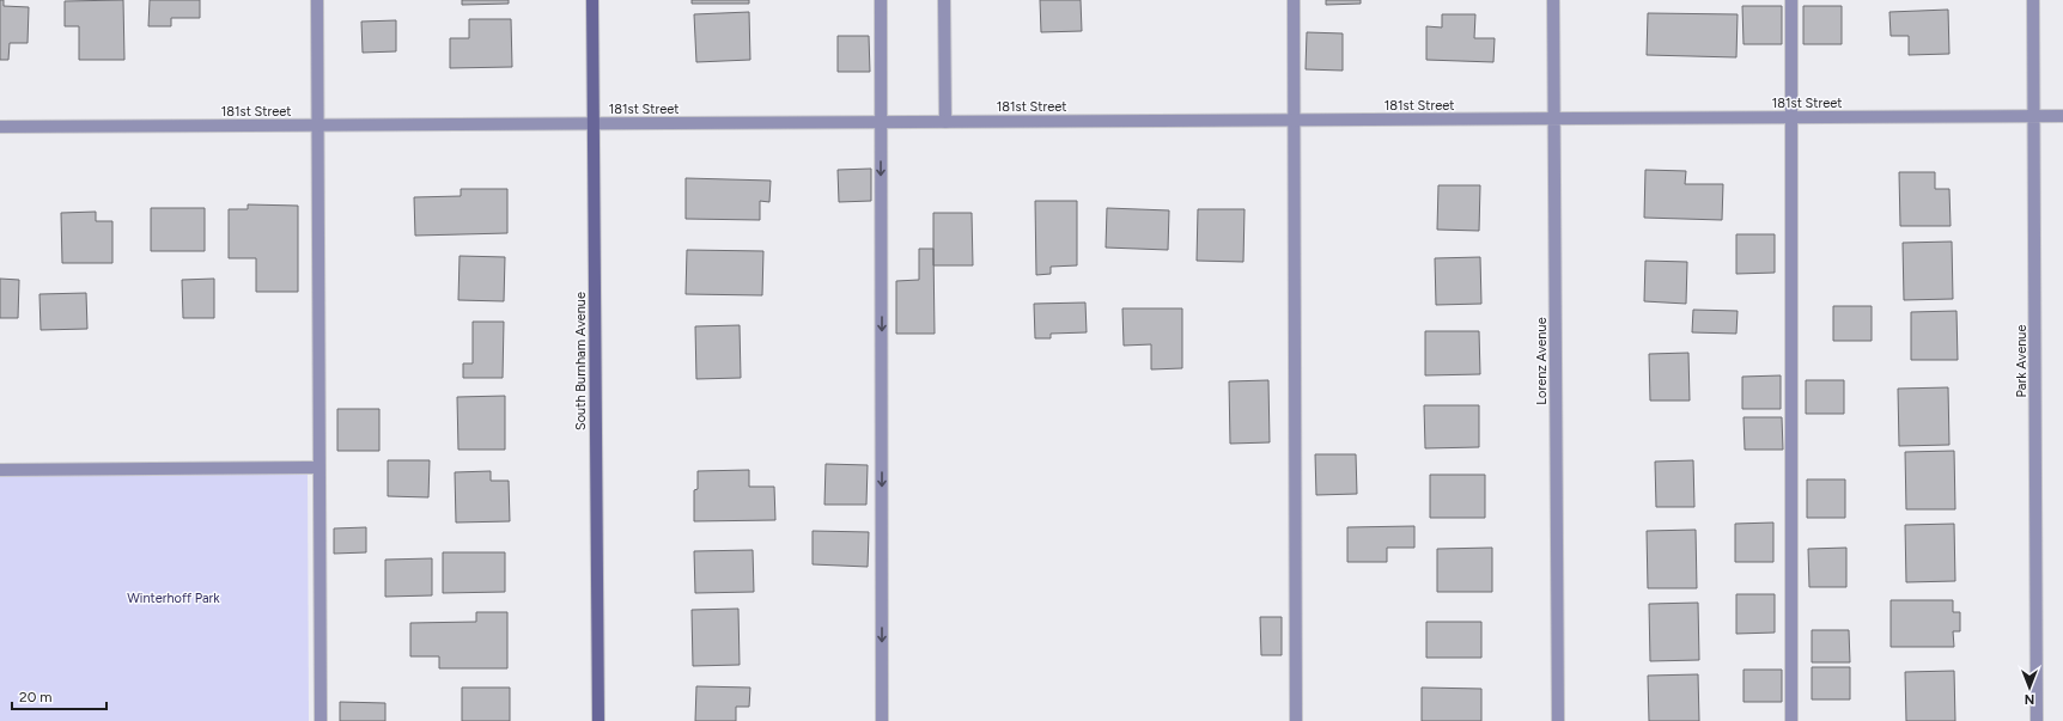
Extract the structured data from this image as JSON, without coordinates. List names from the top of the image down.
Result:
{
  "streets": {
    "main road": ["South Burnham Avenue"],
    "street": ["181st Street", "Lorenz Avenue", "Park Avenue"]
  },
  "crossings": [
    ["181st Street", "South Burnham Avenue"],
    ["181st Street", "Lorenz Avenue"],
    ["181st Street", "Park Avenue"]
  ],
  "parks": ["Winterhoff Park"],
  "scale_bar": "20 m",
  "north": "bottom"
}
